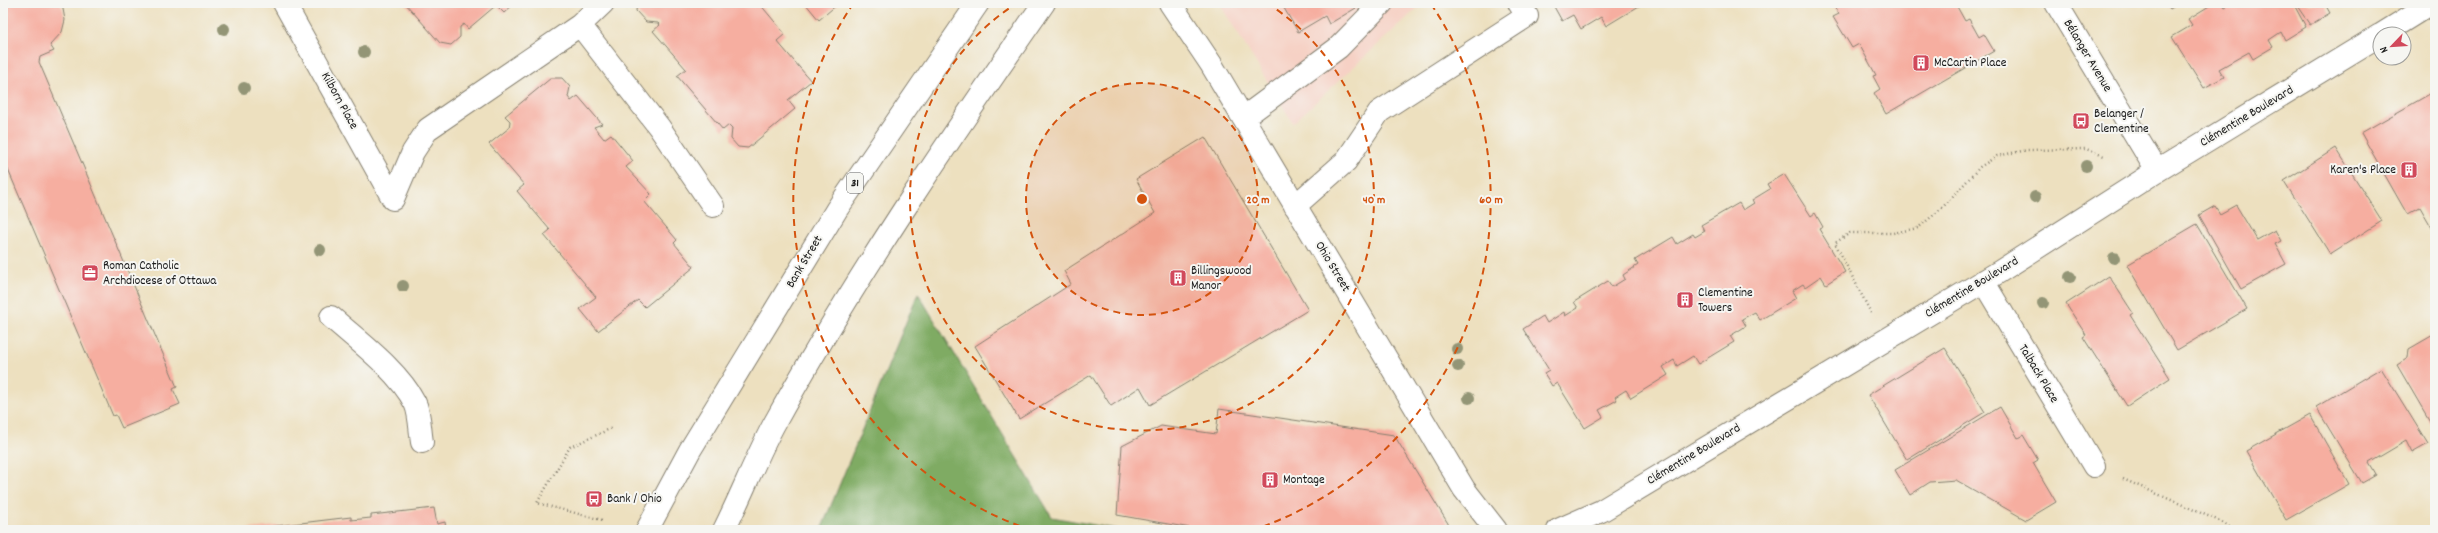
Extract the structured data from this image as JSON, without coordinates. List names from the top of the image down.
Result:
{
  "streets": {
    "street": [
      "Bélanger Avenue",
      "Kilborn Place",
      "Clémentine Boulevard",
      "31",
      "Bank Street",
      "Ohio Street",
      "Talback Place"
    ]
  },
  "crossings": [
    ["Bélanger Avenue", "Clémentine Boulevard"],
    ["Clémentine Boulevard", "Talback Place"]
  ],
  "places": {
    "building": [
      "McCartin Place",
      "Karen's Place",
      "Billingswood Manor",
      "Clementine Towers",
      "Montage"
    ],
    "bus stop": ["Belanger / Clementine", "Bank / Ohio"],
    "office": ["Roman Catholic Archdiocese of Ottawa"]
  },
  "north": "bottom left",
  "rings": ["20 m", "40 m", "60 m"]
}
